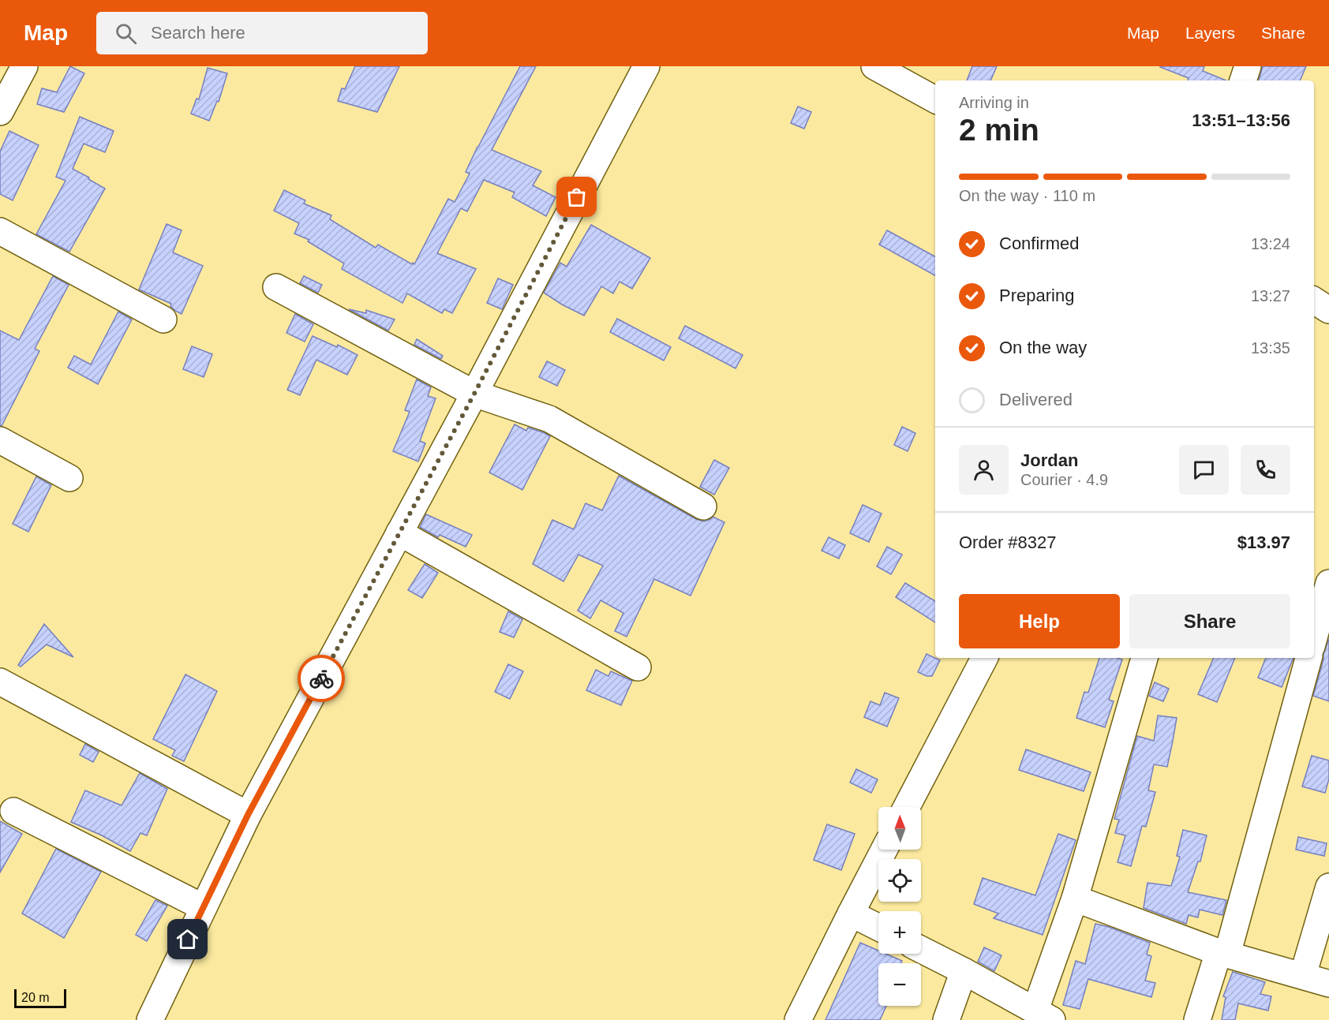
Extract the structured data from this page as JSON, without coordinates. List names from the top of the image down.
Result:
{
  "scale_bar": "20 m",
  "north": "top",
  "page": {
    "header": "Map",
    "search": "Search here",
    "nav": ["Map", "Layers", "Share"],
    "heading": ["2 min", "Arriving in", "13:51–13:56"],
    "panel": [
      "Jordan",
      "Courier · 4.9",
      "Order #8327",
      "$13.97"
    ],
    "bar": "On the way · 110 m",
    "list": [
      ["Confirmed", "13:24"],
      ["Preparing", "13:27"],
      ["On the way", "13:35"],
      "Delivered"
    ],
    "buttons": ["Help", "Share"],
    "map_buttons": ["+", "−"],
    "scale": "20 m"
  }
}
